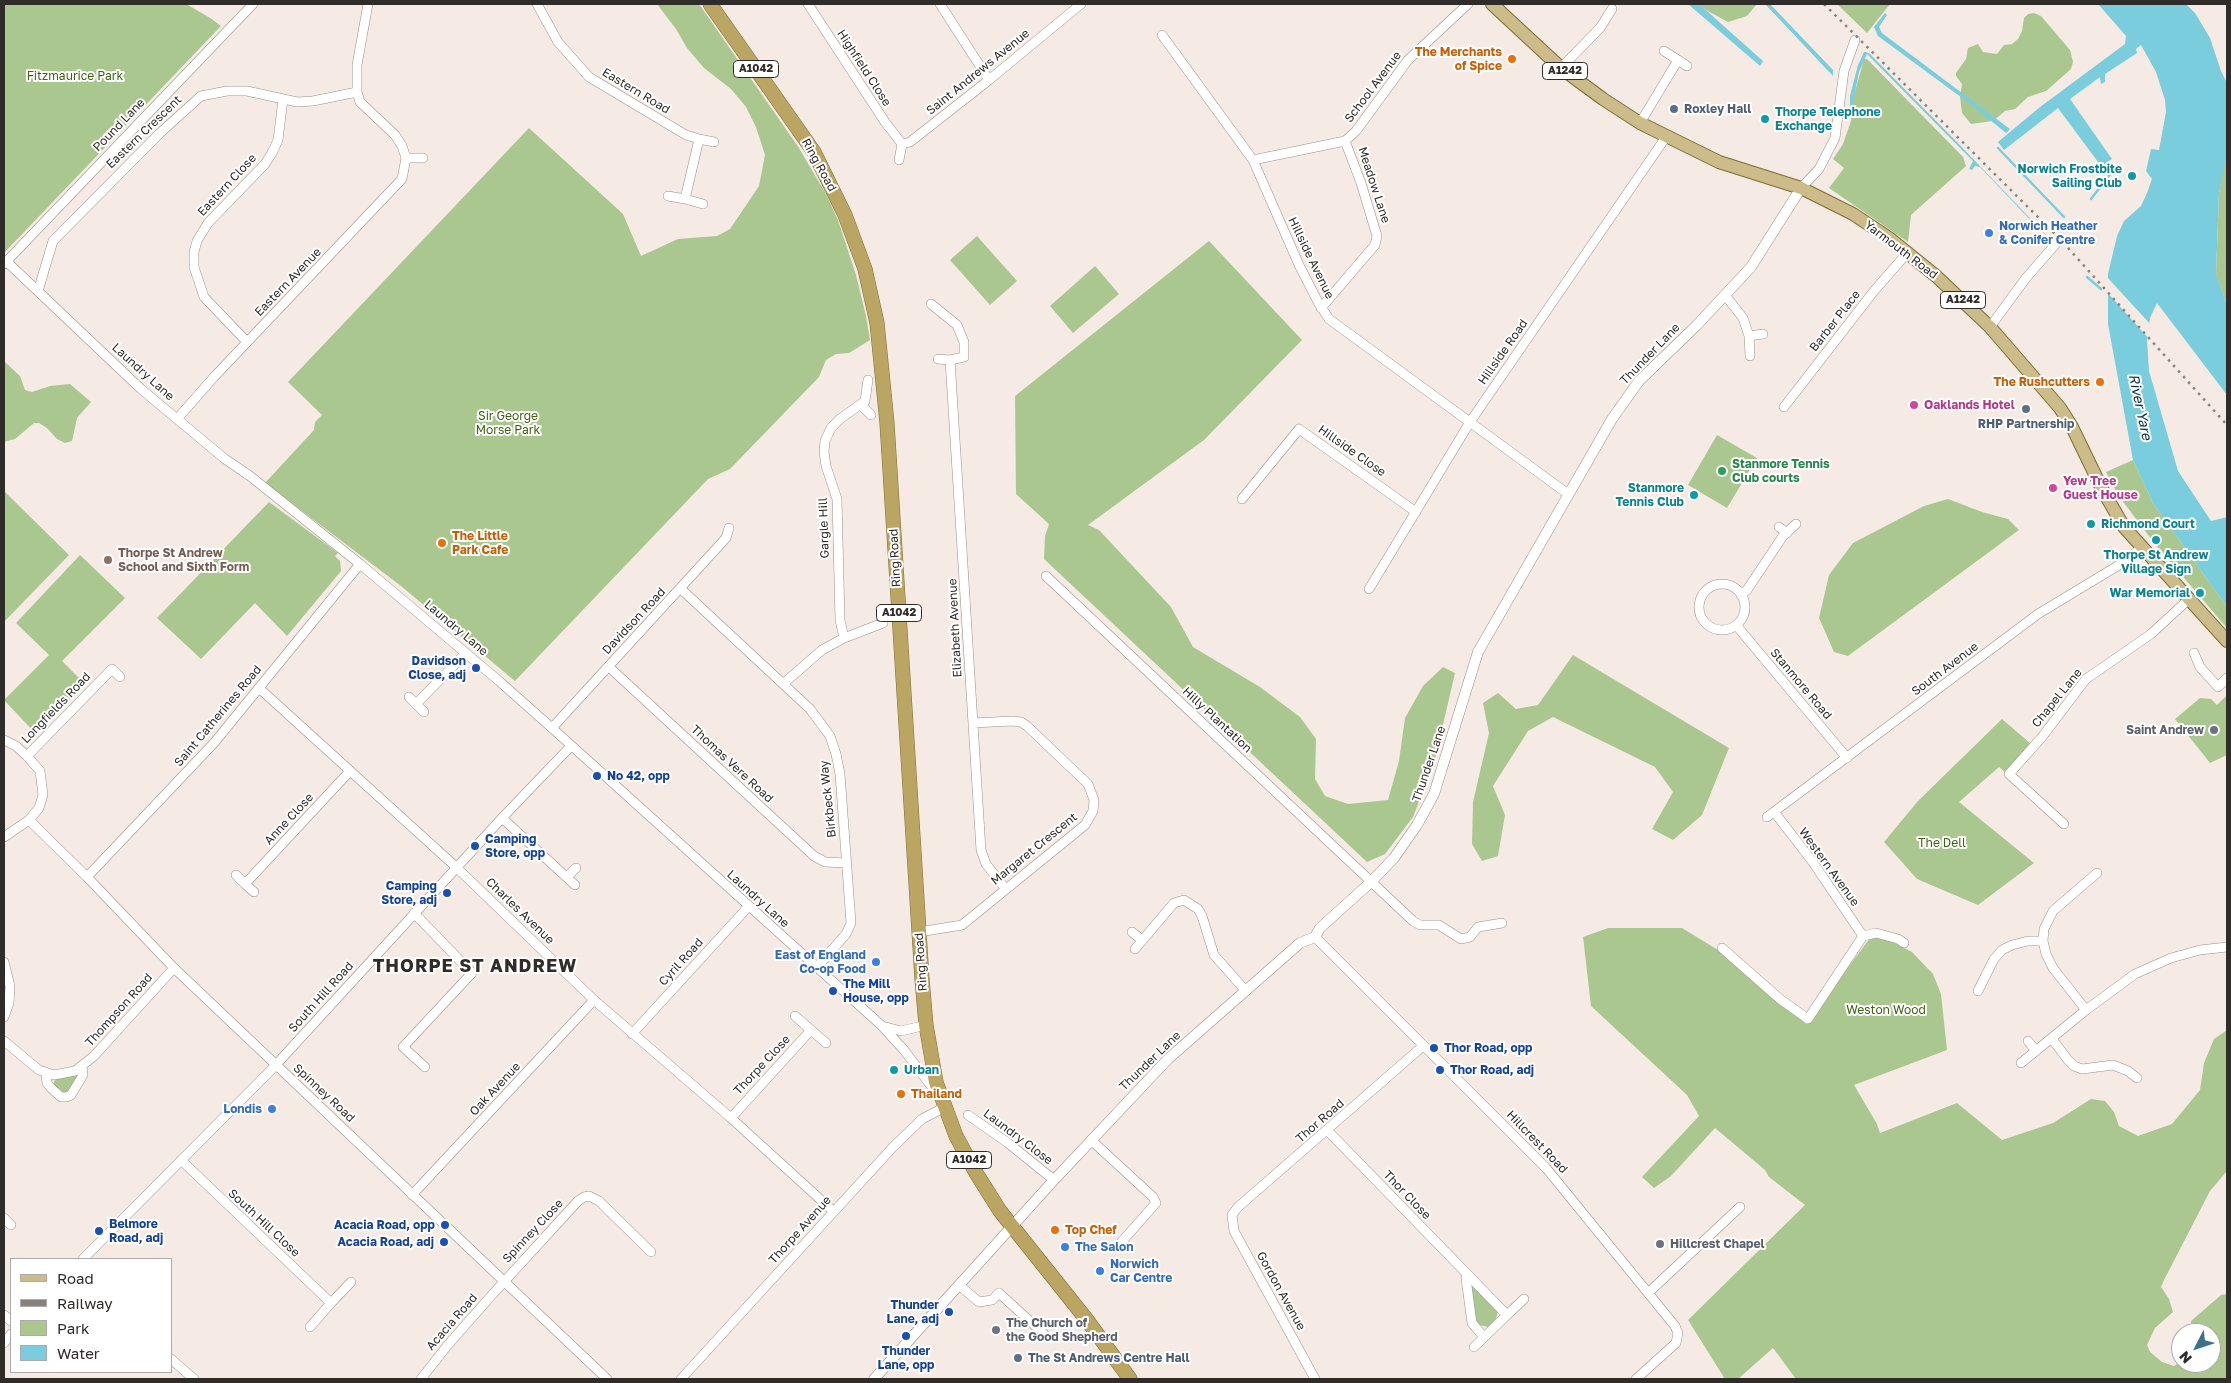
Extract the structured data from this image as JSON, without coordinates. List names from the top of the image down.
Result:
{
  "streets": {
    "highway": ["A1042", "Ring Road"],
    "main road": ["A1242", "Yarmouth Road"],
    "street": [
      "Highfield Close",
      "Saint Andrews Avenue",
      "School Avenue",
      "Eastern Road",
      "Pound Lane",
      "Eastern Crescent",
      "Eastern Close",
      "Meadow Lane",
      "Hillside Avenue",
      "Eastern Avenue",
      "Barber Place",
      "Hillside Road",
      "Thunder Lane",
      "Laundry Lane",
      "Hillside Close",
      "Gargle Hill",
      "Davidson Road",
      "Elizabeth Avenue",
      "South Avenue",
      "Stanmore Road",
      "Chapel Lane",
      "Longfields Road",
      "Saint Catherines Road",
      "Hilly Plantation",
      "Thomas Vere Road",
      "Birkbeck Way",
      "Anne Close",
      "Margaret Crescent",
      "Western Avenue",
      "Charles Avenue",
      "Cyril Road",
      "South Hill Road",
      "Thompson Road",
      "Thorpe Close",
      "Oak Avenue",
      "Spinney Road",
      "Thor Road",
      "Laundry Close",
      "Hillcrest Road",
      "Thor Close",
      "South Hill Close",
      "Thorpe Avenue",
      "Spinney Close",
      "Gordon Avenue",
      "Acacia Road"
    ]
  },
  "crossings": [
    ["Highfield Close", "Saint Andrews Avenue"],
    ["A1042", "Ring Road"],
    ["A1042", "Thunder Lane"],
    ["School Avenue", "Meadow Lane"],
    ["School Avenue", "Hillside Avenue"],
    ["Pound Lane", "Laundry Lane"],
    ["Eastern Crescent", "Eastern Close"],
    ["Eastern Crescent", "Laundry Lane"],
    ["Ring Road", "Thunder Lane"],
    ["Ring Road", "Laundry Lane"],
    ["Ring Road", "Margaret Crescent"],
    ["Ring Road", "Thorpe Avenue"],
    ["Eastern Close", "Eastern Avenue"],
    ["Meadow Lane", "Hillside Avenue"],
    ["Yarmouth Road", "Barber Place"],
    ["Yarmouth Road", "Hillside Road"],
    ["Yarmouth Road", "Thunder Lane"],
    ["Yarmouth Road", "South Avenue"],
    ["Yarmouth Road", "Chapel Lane"],
    ["Hillside Avenue", "Hillside Road"],
    ["Hillside Avenue", "Thunder Lane"],
    ["Eastern Avenue", "Laundry Lane"],
    ["Hillside Road", "Hillside Close"],
    ["Thunder Lane", "Hilly Plantation"],
    ["Thunder Lane", "Laundry Close"],
    ["Thunder Lane", "Hillcrest Road"],
    ["Laundry Lane", "Davidson Road"],
    ["Laundry Lane", "Saint Catherines Road"],
    ["Laundry Lane", "Birkbeck Way"],
    ["Laundry Lane", "Cyril Road"],
    ["Laundry Lane", "South Hill Road"],
    ["Laundry Lane", "Thorpe Avenue"],
    ["Davidson Road", "Thomas Vere Road"],
    ["Davidson Road", "Birkbeck Way"],
    ["Elizabeth Avenue", "Margaret Crescent"],
    ["South Avenue", "Stanmore Road"],
    ["South Avenue", "Western Avenue"],
    ["Longfields Road", "Spinney Road"],
    ["Saint Catherines Road", "Charles Avenue"],
    ["Saint Catherines Road", "Spinney Road"],
    ["Thomas Vere Road", "Birkbeck Way"],
    ["Anne Close", "Charles Avenue"],
    ["Charles Avenue", "Cyril Road"],
    ["Charles Avenue", "South Hill Road"],
    ["Charles Avenue", "Thorpe Close"],
    ["Charles Avenue", "Oak Avenue"],
    ["Charles Avenue", "Thorpe Avenue"],
    ["South Hill Road", "Spinney Road"],
    ["South Hill Road", "South Hill Close"],
    ["Thompson Road", "Spinney Road"],
    ["Oak Avenue", "Spinney Road"],
    ["Spinney Road", "Spinney Close"],
    ["Spinney Road", "Acacia Road"],
    ["Thor Road", "Hillcrest Road"],
    ["Thor Road", "Thor Close"],
    ["Thor Road", "Gordon Avenue"],
    ["Spinney Close", "Acacia Road"]
  ],
  "districts": ["THORPE ST ANDREW"],
  "water": ["River Yare"],
  "parks": [
    "Fitzmaurice Park",
    "Sir George Morse Park",
    "The Dell",
    "Weston Wood"
  ],
  "places": [
    "The Merchants of Spice",
    "Roxley Hall",
    "Thorpe Telephone Exchange",
    "Norwich Frostbite Sailing Club",
    "Norwich Heather & Conifer Centre",
    "The Rushcutters",
    "Oaklands Hotel",
    "RHP Partnership",
    "Stanmore Tennis Club courts",
    "Yew Tree Guest House",
    "Stanmore Tennis Club",
    "Richmond Court",
    "Thorpe St Andrew Village Sign",
    "The Little Park Cafe",
    "Thorpe St Andrew School and Sixth Form",
    "War Memorial",
    "Davidson Close, adj",
    "Saint Andrew",
    "No 42, opp",
    "Camping Store, opp",
    "Camping Store, adj",
    "East of England Co-op Food",
    "The Mill House, opp",
    "Thor Road, opp",
    "Urban",
    "Thor Road, adj",
    "Thailand",
    "Londis",
    "Acacia Road, opp",
    "Top Chef",
    "Belmore Road, adj",
    "Acacia Road, adj",
    "Hillcrest Chapel",
    "The Salon",
    "Norwich Car Centre",
    "Thunder Lane, adj",
    "The Church of the Good Shepherd",
    "Thunder Lane, opp",
    "The St Andrews Centre Hall"
  ],
  "legend": [
    "Road",
    "Railway",
    "Park",
    "Water"
  ],
  "north": "bottom left"
}
